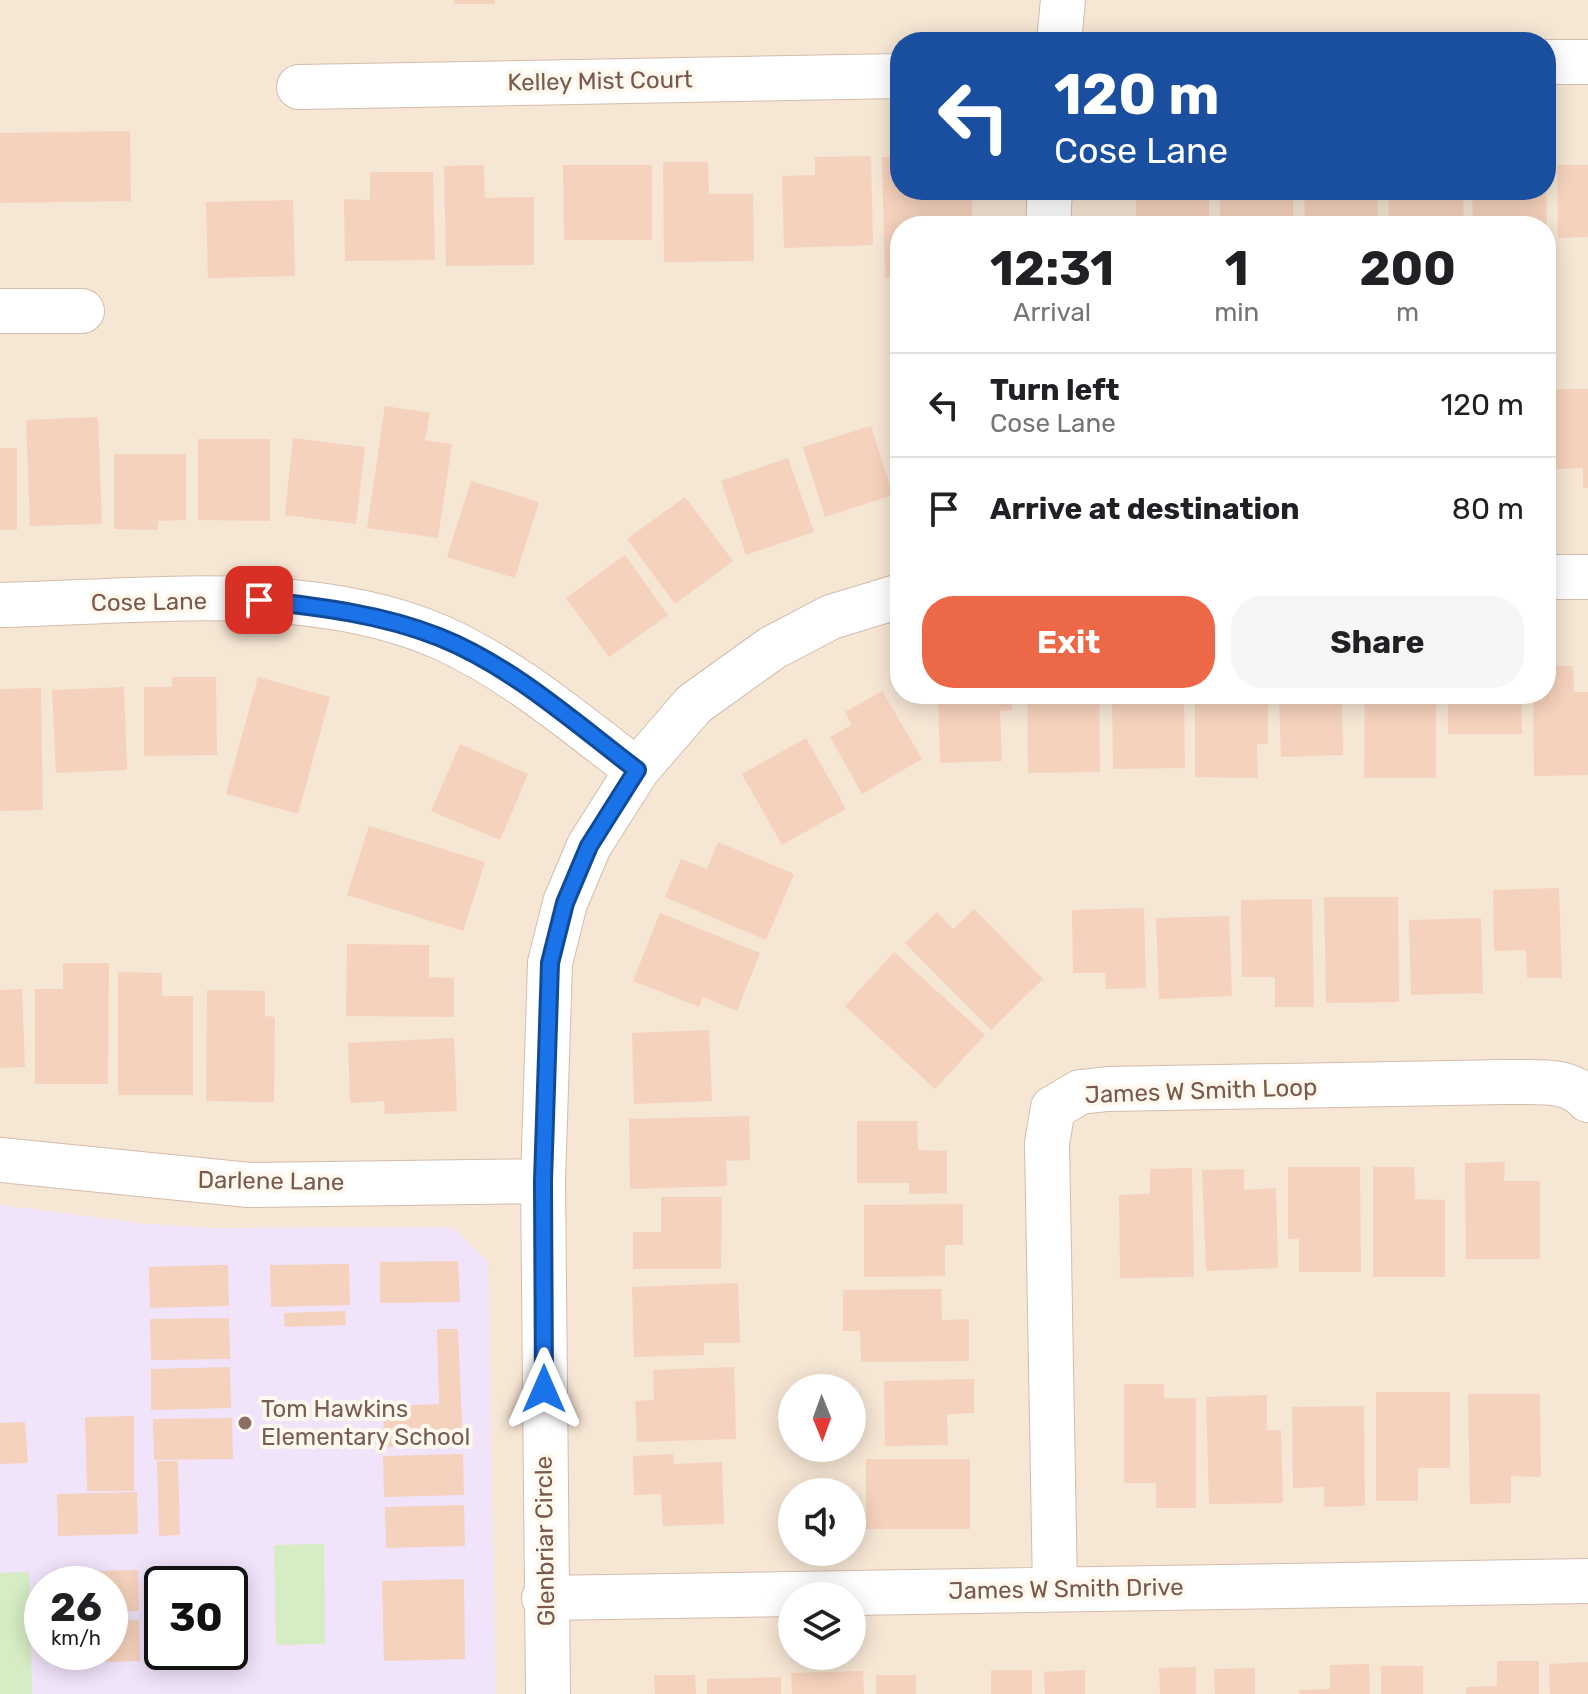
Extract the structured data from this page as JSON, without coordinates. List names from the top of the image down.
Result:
{
  "streets": {
    "street": [
      "Kelley Mist Court",
      "Cose Lane",
      "James W Smith Loop",
      "Darlene Lane",
      "Glenbriar Circle",
      "James W Smith Drive"
    ]
  },
  "crossings": [
    ["Cose Lane", "Glenbriar Circle"],
    ["James W Smith Loop", "James W Smith Drive"],
    ["Darlene Lane", "Glenbriar Circle"],
    ["Glenbriar Circle", "James W Smith Drive"]
  ],
  "places": ["Tom Hawkins Elementary School"],
  "north": "bottom",
  "page": {
    "turn": ["120 m", "Cose Lane"],
    "eta": [
      "12:31",
      "Arrival",
      "1",
      "min",
      "200",
      "m"
    ],
    "list": [
      {
        "name": "Turn left",
        "note": "Cose Lane",
        "value": "120 m"
      },
      {
        "name": "Arrive at destination",
        "value": "80 m"
      }
    ],
    "buttons": ["Exit", "Share"],
    "speed": "26 km/h",
    "limit": "30"
  }
}
